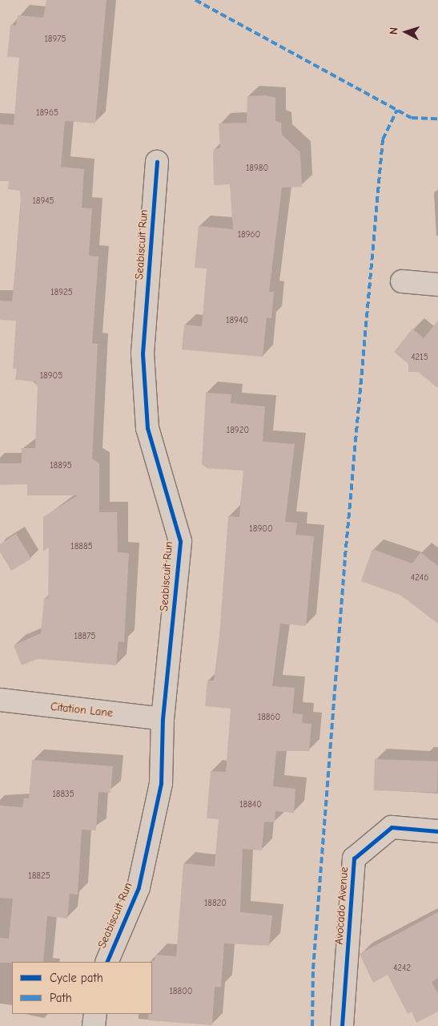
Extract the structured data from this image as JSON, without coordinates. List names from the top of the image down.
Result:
{
  "streets": {
    "street": ["Seabiscuit Run", "Citation Lane", "Avocado Avenue"]
  },
  "crossings": [
    ["Seabiscuit Run", "Citation Lane"]
  ],
  "house_numbers": [
    "18975",
    "18965",
    "18980",
    "18945",
    "18960",
    "18925",
    "18940",
    "4215",
    "18905",
    "18920",
    "18895",
    "18900",
    "18885",
    "4246",
    "18875",
    "18860",
    "18835",
    "18840",
    "18825",
    "18820",
    "4242",
    "18800"
  ],
  "legend": ["Cycle path", "Path"],
  "north": "left"
}
